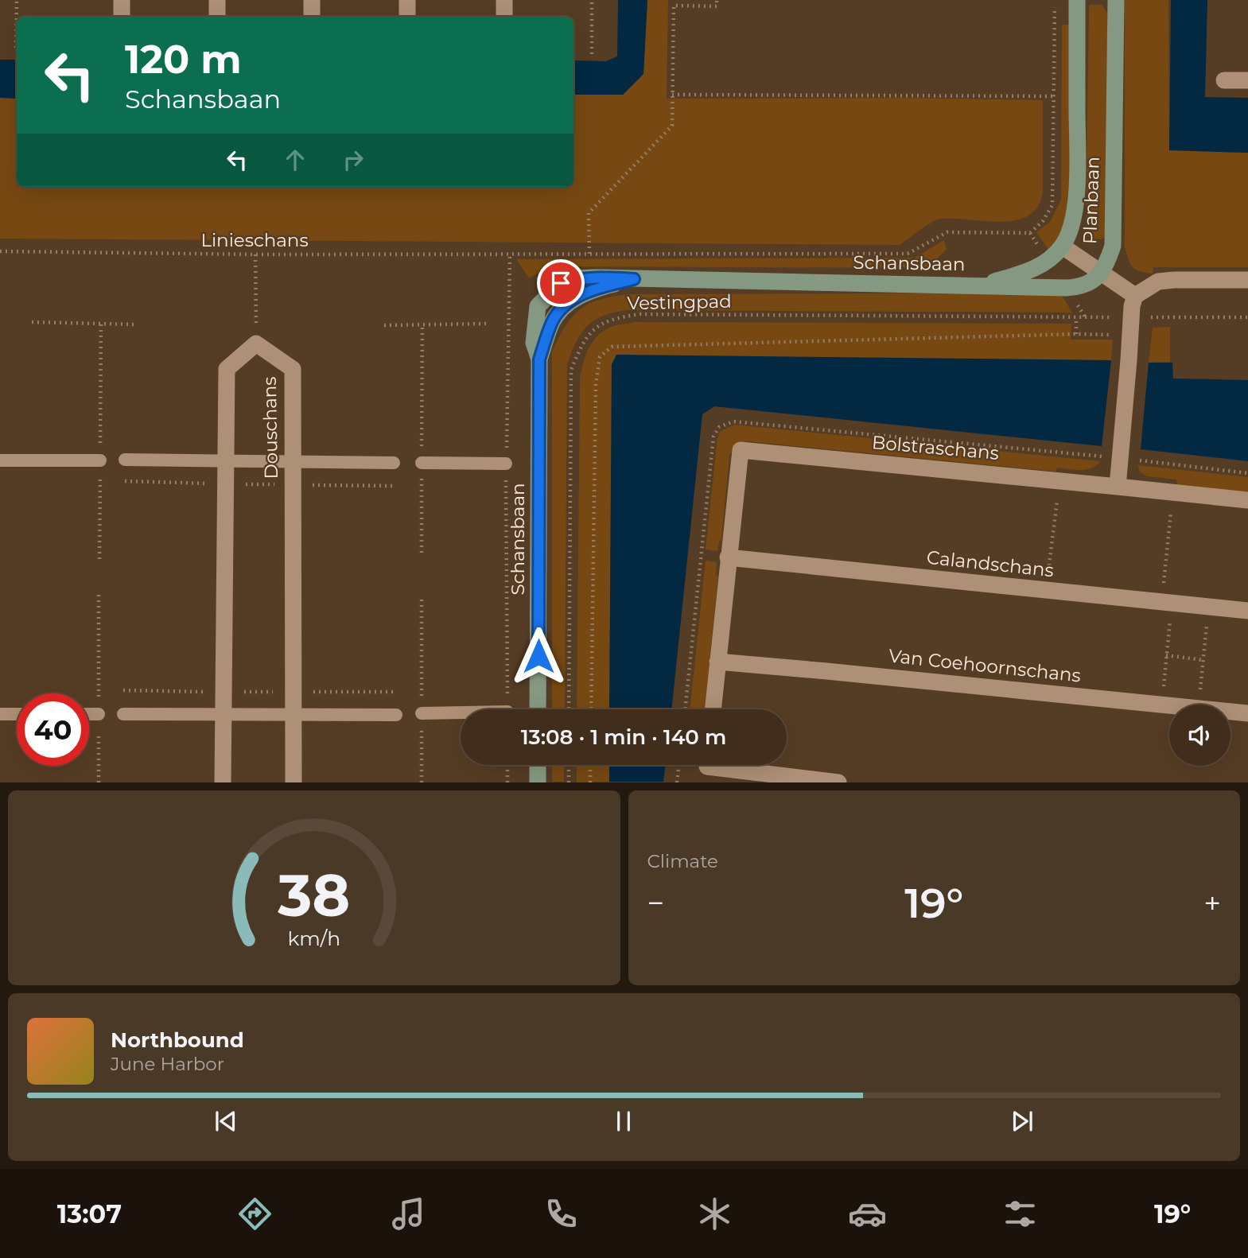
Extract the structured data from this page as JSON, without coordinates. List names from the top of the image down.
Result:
{
  "streets": {
    "street": [
      "Planbaan",
      "Schansbaan",
      "Douschans",
      "Bolstraschans",
      "Calandschans",
      "Van Coehoornschans"
    ],
    "path": ["Linieschans", "Vestingpad"]
  },
  "crossings": [
    ["Planbaan", "Schansbaan"],
    ["Bolstraschans", "Calandschans"],
    ["Bolstraschans", "Van Coehoornschans"]
  ],
  "page": {
    "turn": ["120 m", "Schansbaan"],
    "limit": "40",
    "trip": "13:08 · 1 min · 140 m",
    "tile": "Climate",
    "heat": ["−", "19°", "+"],
    "song": ["Northbound", "June Harbor"],
    "tabs": ["13:07", "19°"],
    "gauge": ["38", "km/h"]
  }
}
